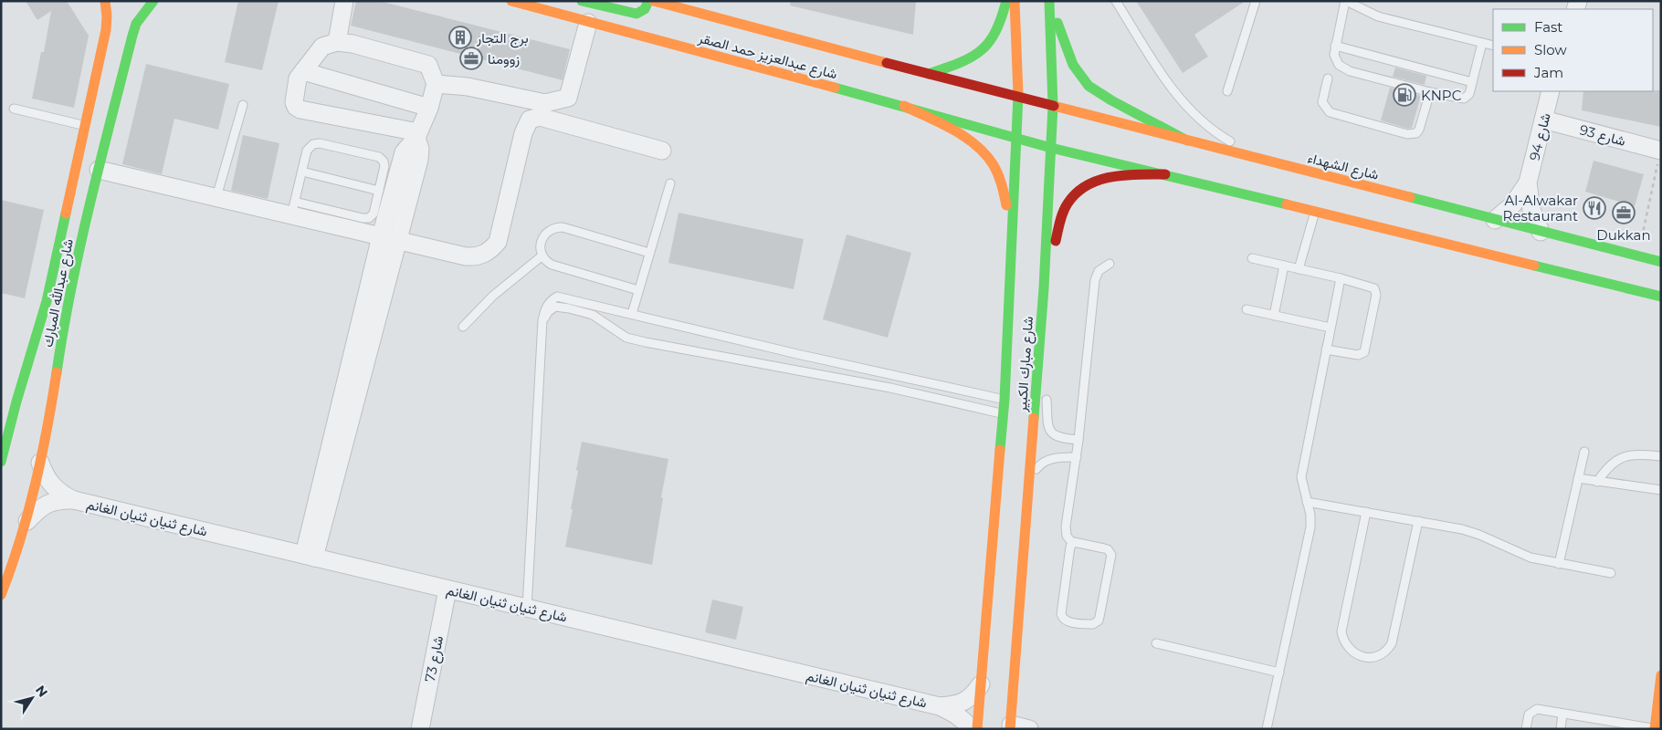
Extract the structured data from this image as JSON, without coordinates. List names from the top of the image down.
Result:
{
  "streets": {
    "main road": [
      "شارع عبدالعزيز حمد الصقر",
      "شارع الشهداء",
      "شارع عبدالله المبارك",
      "شارع مبارك الكبير"
    ],
    "street": [
      "شارع 93",
      "شارع 94",
      "شارع ثنيان ثنيان الغانم",
      "شارع 73"
    ]
  },
  "crossings": [
    ["شارع عبدالعزيز حمد الصقر", "شارع الشهداء"],
    ["شارع عبدالعزيز حمد الصقر", "شارع مبارك الكبير"],
    ["شارع 93", "شارع 94"],
    ["شارع 94", "شارع الشهداء"],
    ["شارع الشهداء", "شارع مبارك الكبير"],
    ["شارع ثنيان ثنيان الغانم", "شارع 73"]
  ],
  "places": {
    "building": ["برج التجار"],
    "office": ["زوومنا", "Dukkan"],
    "fuel station": ["KNPC"],
    "restaurant": ["Al-Alwakar Restaurant"]
  },
  "legend": ["Fast", "Slow", "Jam"],
  "north": "top right"
}
